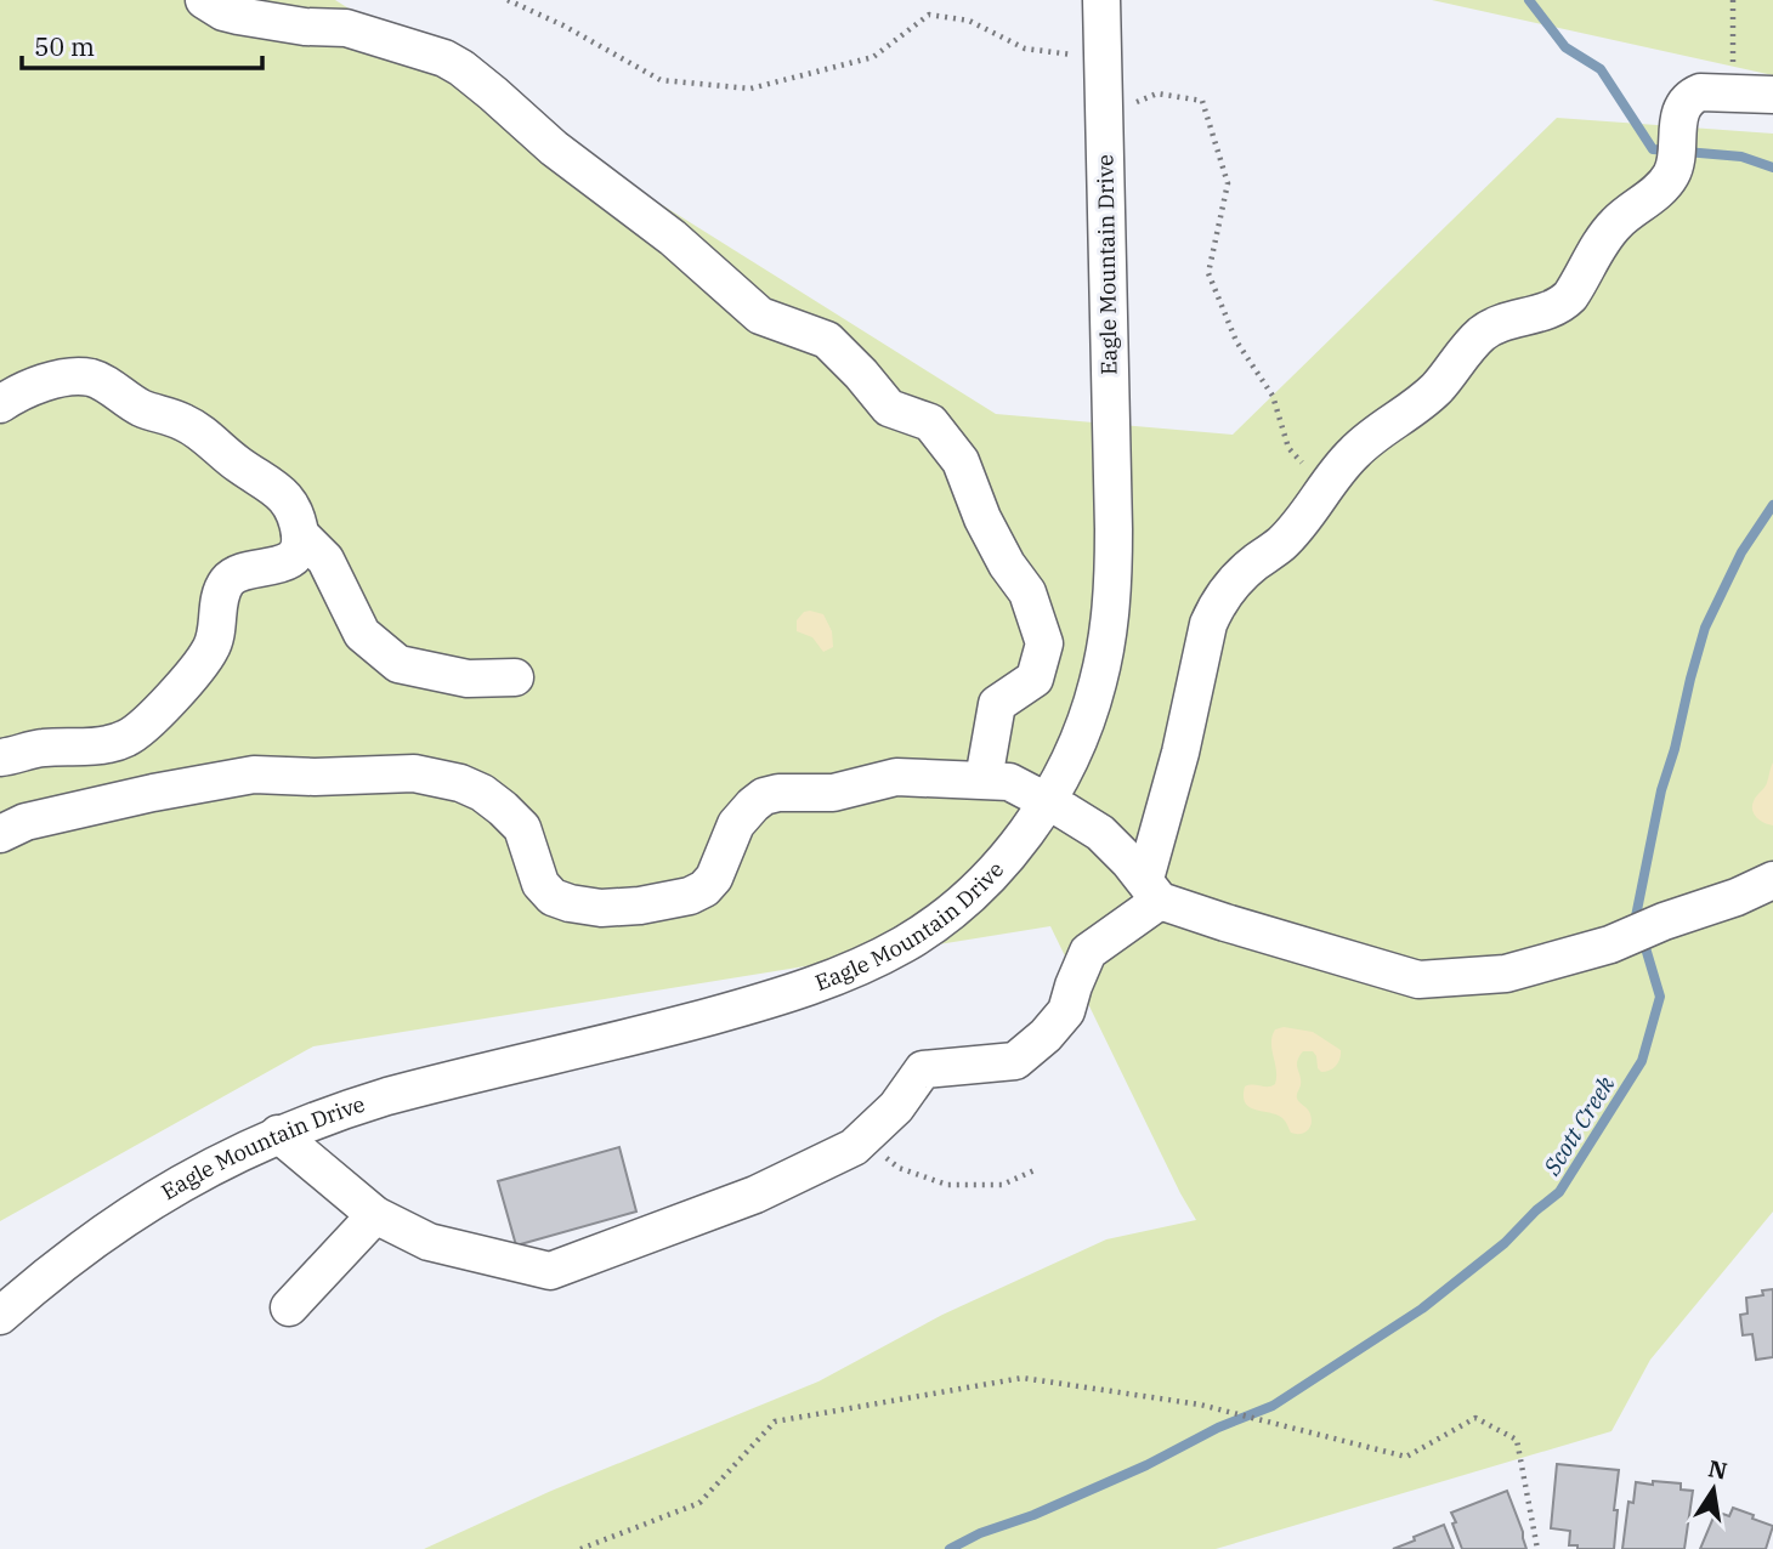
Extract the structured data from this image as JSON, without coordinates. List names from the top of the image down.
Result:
{
  "streets": {
    "street": ["Eagle Mountain Drive"]
  },
  "water": ["Scott Creek"],
  "scale_bar": "50 m",
  "north": "top"
}
